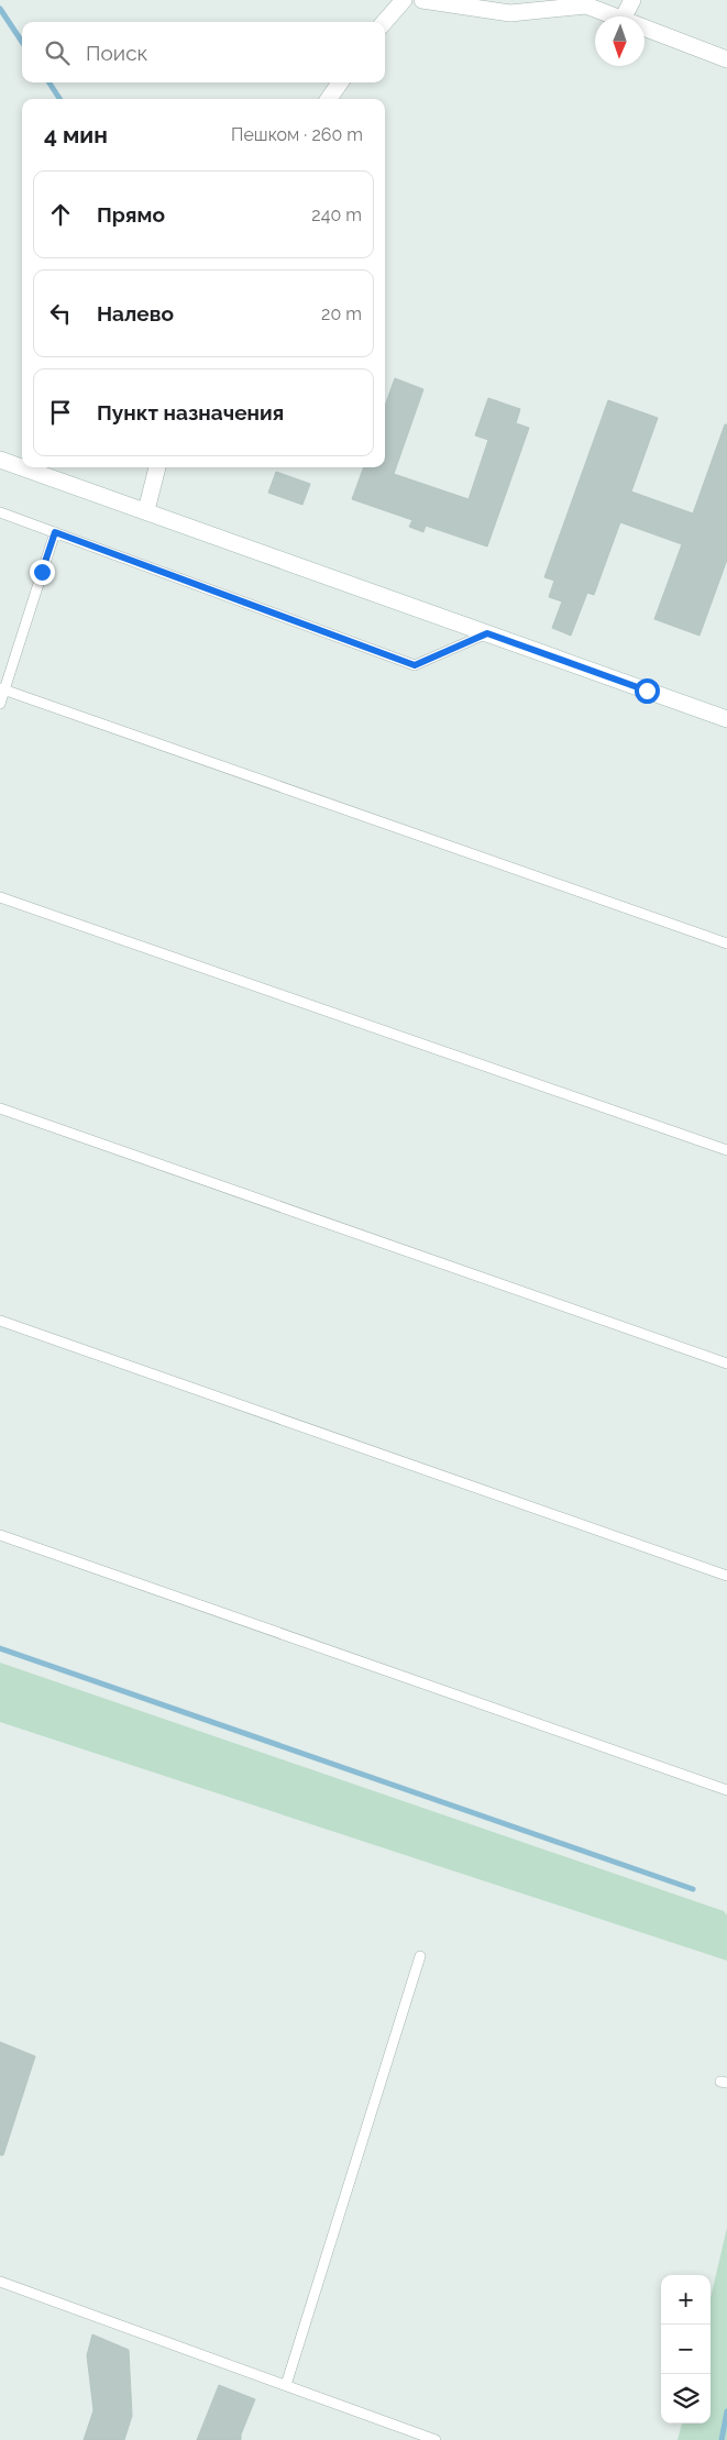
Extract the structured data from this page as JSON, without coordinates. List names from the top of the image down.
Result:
{
  "north": "bottom",
  "page": {
    "search": "Поиск",
    "heading": ["4 мин", "Пешком · 260 m"],
    "list": [
      ["Прямо", "240 m"],
      ["Налево", "20 m"],
      "Пункт назначения"
    ],
    "map_buttons": ["+", "−"]
  }
}
